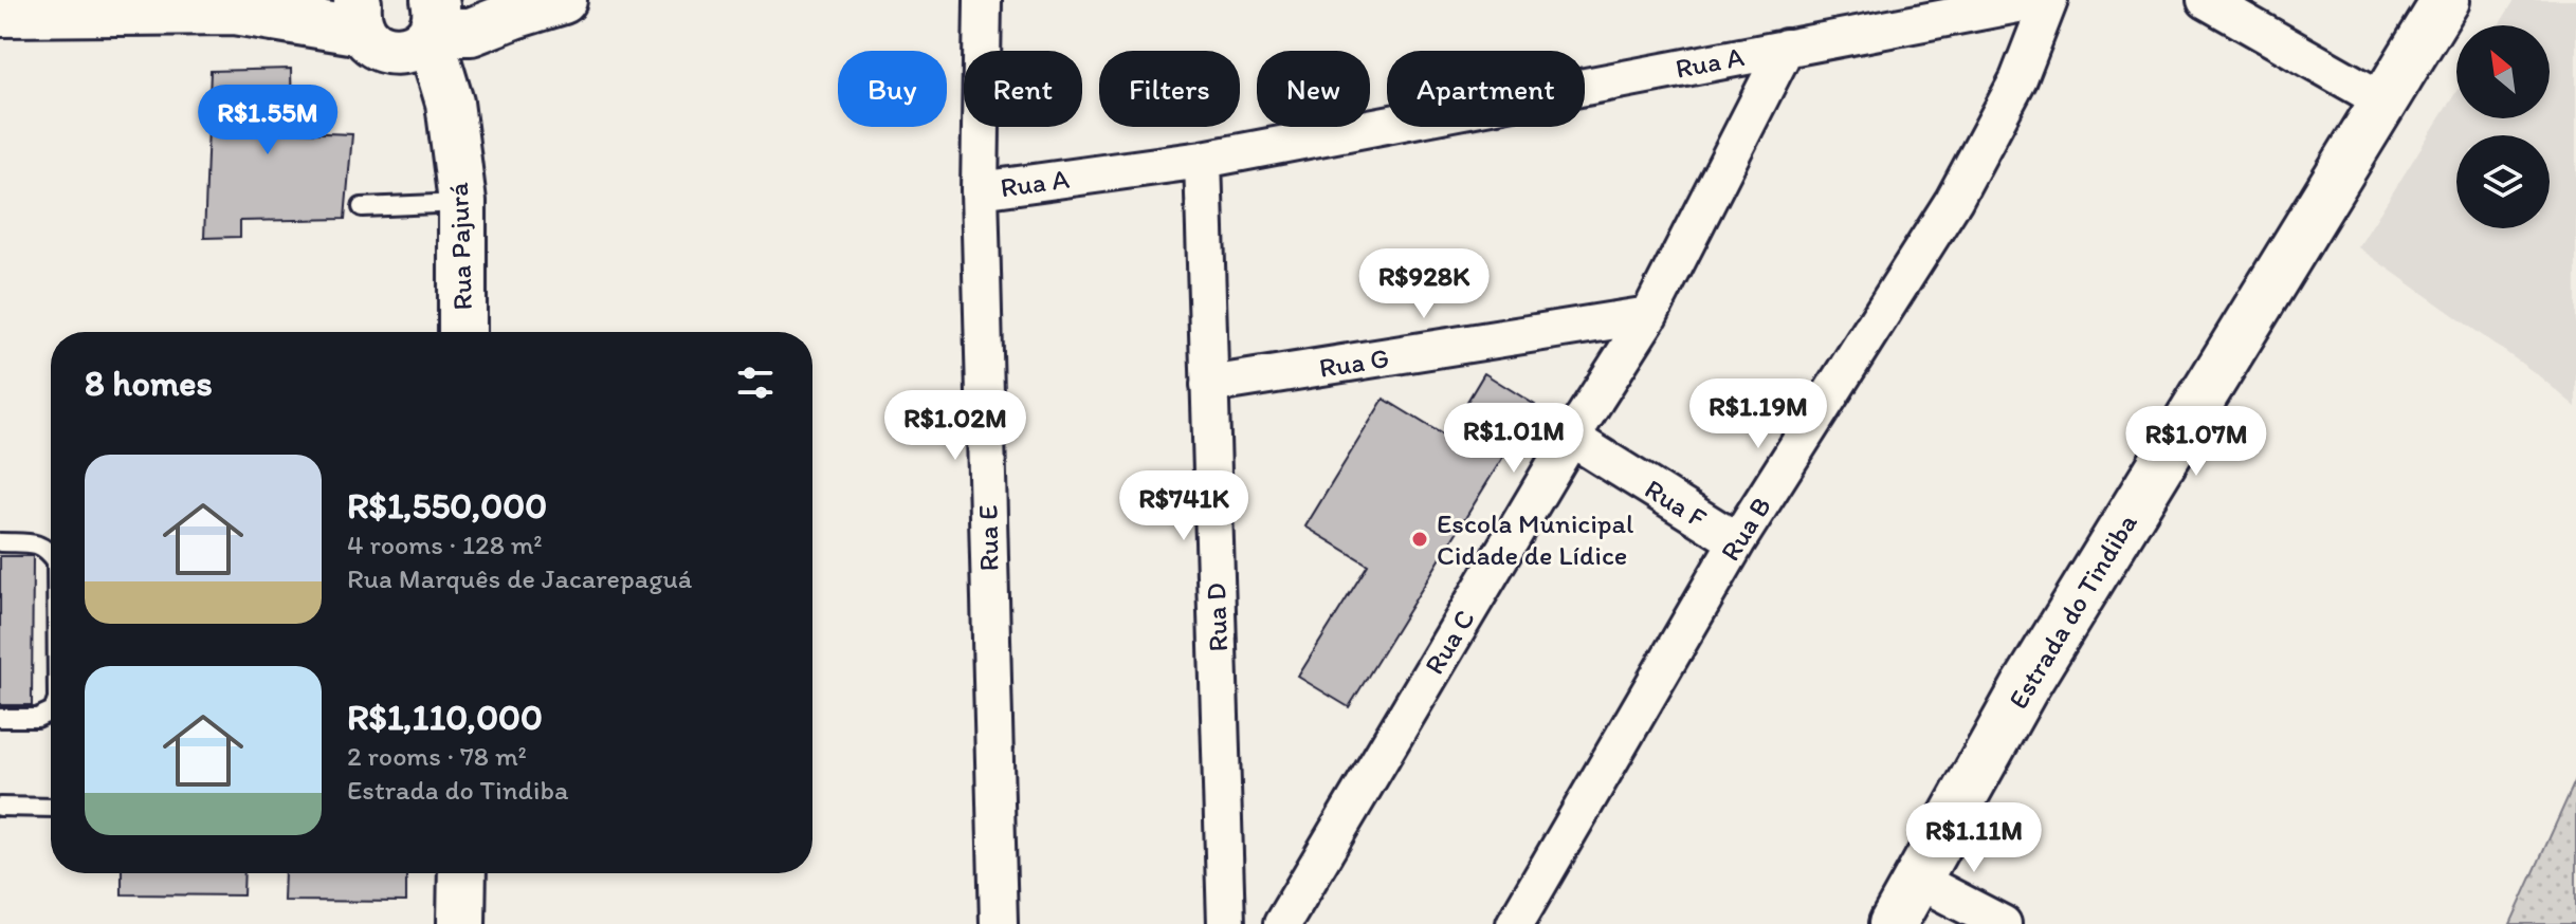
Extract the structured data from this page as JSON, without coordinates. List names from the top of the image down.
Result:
{
  "streets": {
    "street": [
      "Rua A",
      "Rua Pajurá",
      "Rua G",
      "Rua F",
      "Rua B",
      "Rua E",
      "Estrada do Tindiba",
      "Rua D",
      "Rua C"
    ]
  },
  "crossings": [
    ["Rua A", "Rua E"],
    ["Rua A", "Rua D"],
    ["Rua A", "Rua C"],
    ["Rua G", "Rua D"],
    ["Rua G", "Rua C"],
    ["Rua F", "Rua B"],
    ["Rua F", "Rua C"]
  ],
  "places": ["Escola Municipal Cidade de Lídice"],
  "north": "top left",
  "page": {
    "chip": [
      "Buy",
      "Rent",
      "Filters",
      "New",
      "Apartment"
    ],
    "price": [
      "R$1.55M",
      "R$928K",
      "R$1.19M",
      "R$1.02M",
      "R$1.01M",
      "R$1.07M",
      "R$741K",
      "R$1.11M"
    ],
    "heading": "8 homes",
    "list": [
      {
        "name": "R$1,550,000",
        "note": "4 rooms · 128 m² · Rua Marquês de Jacarepaguá"
      },
      {
        "name": "R$1,110,000",
        "note": "2 rooms · 78 m² · Estrada do Tindiba"
      }
    ]
  }
}
